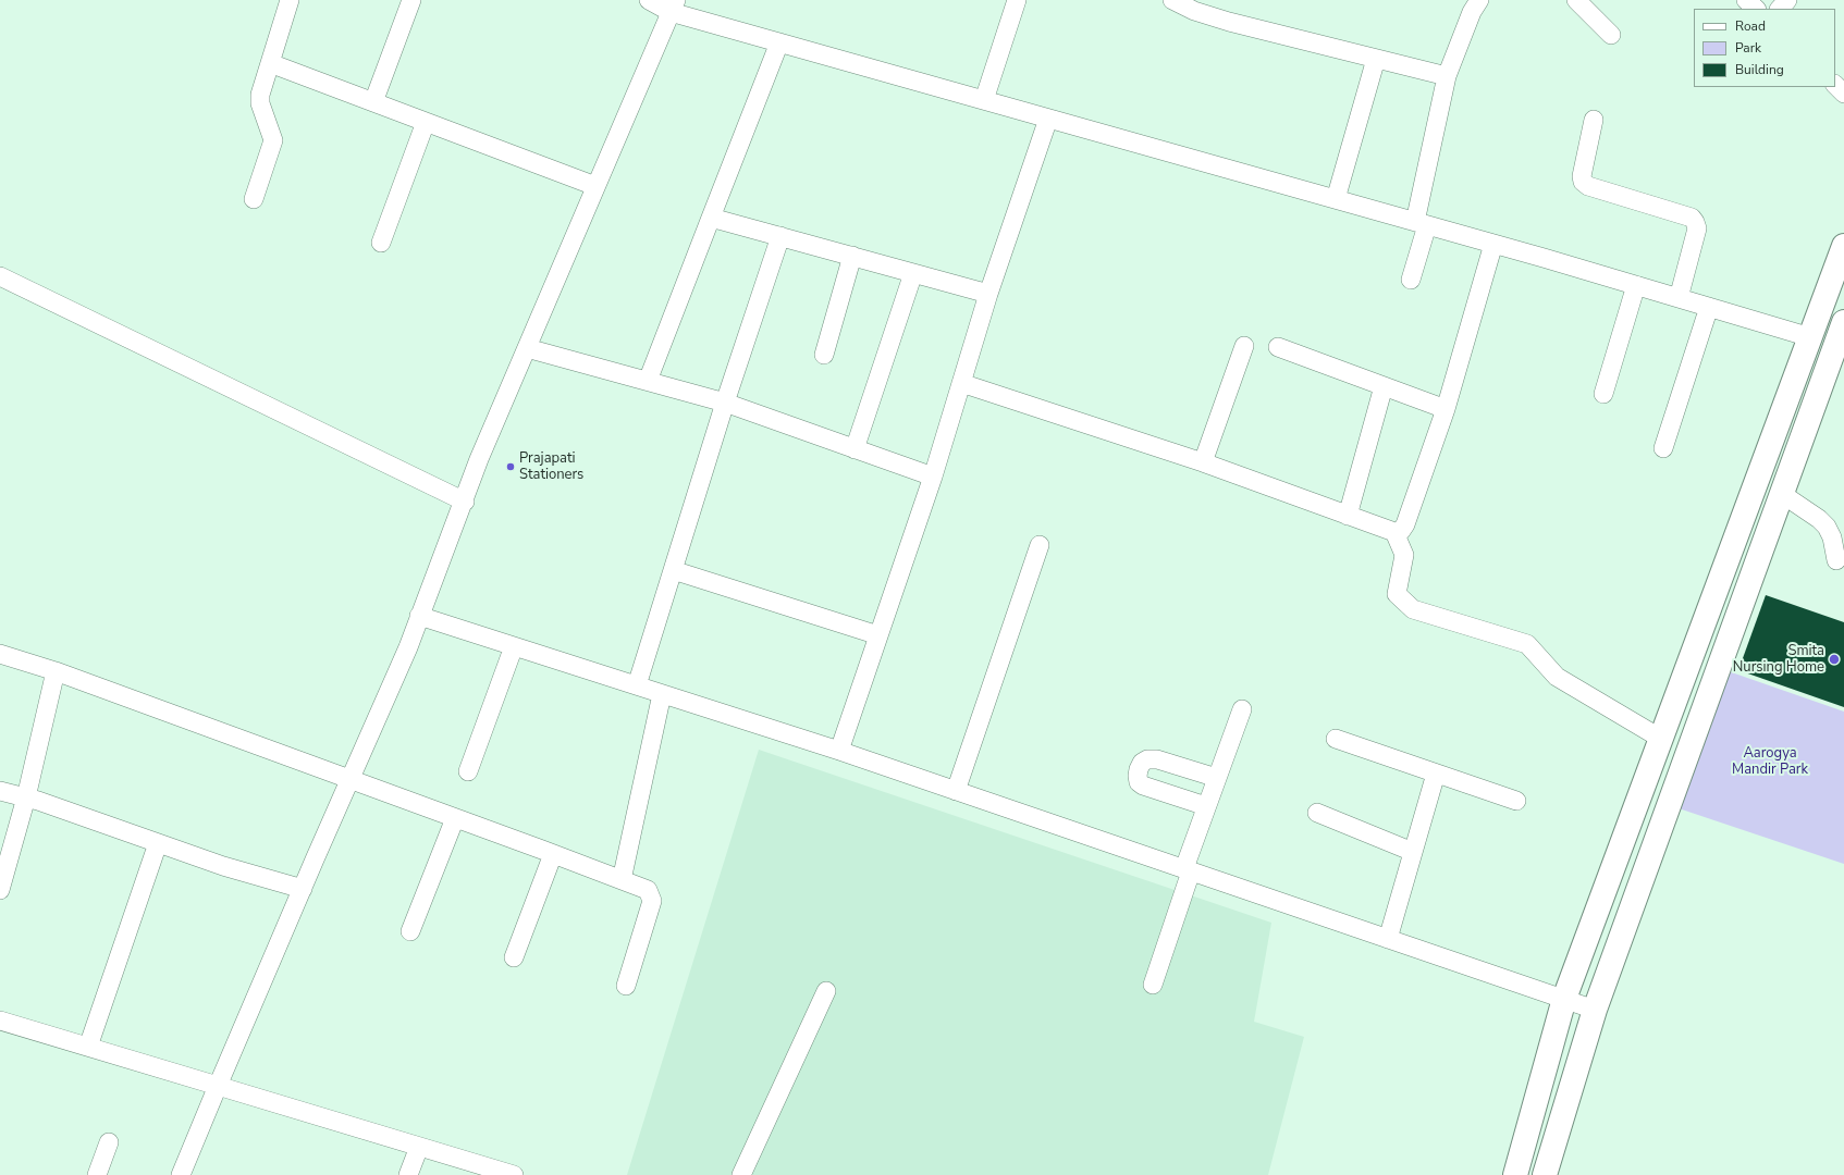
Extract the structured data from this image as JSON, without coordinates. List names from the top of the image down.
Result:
{
  "parks": ["Aarogya Mandir Park"],
  "places": ["Prajapati Stationers", "Smita Nursing Home"],
  "legend": ["Road", "Park", "Building"]
}
